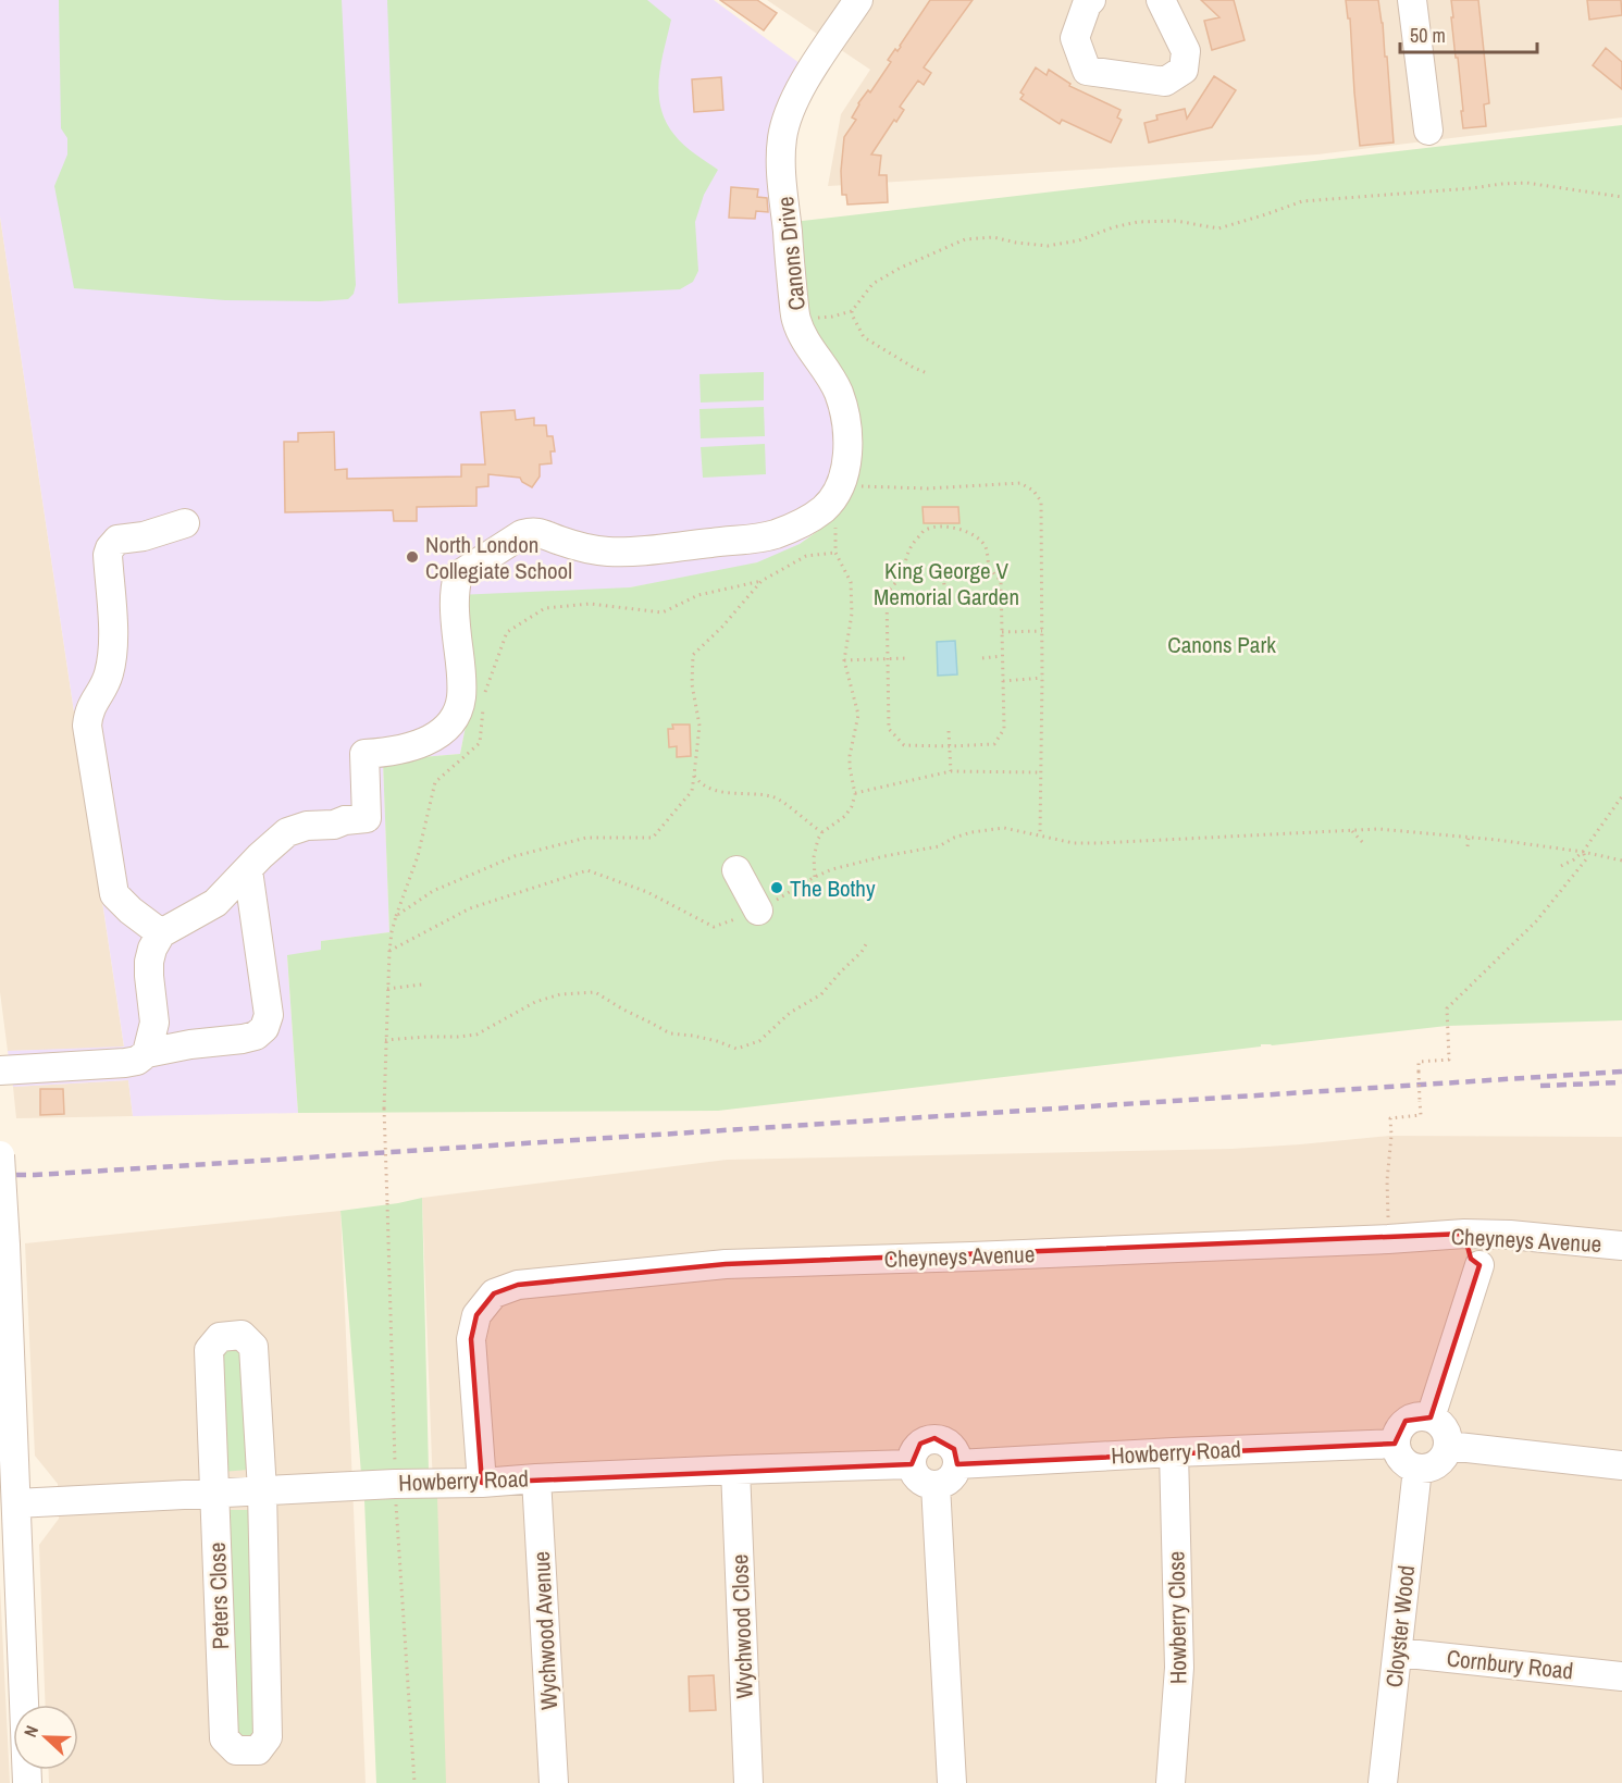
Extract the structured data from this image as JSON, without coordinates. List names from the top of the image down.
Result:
{
  "streets": {
    "street": [
      "Canons Drive",
      "Cheyneys Avenue",
      "Howberry Road",
      "Peters Close",
      "Howberry Close",
      "Wychwood Close",
      "Cloyster Wood",
      "Wychwood Avenue",
      "Cornbury Road"
    ]
  },
  "crossings": [
    ["Cheyneys Avenue", "Howberry Road"],
    ["Howberry Road", "Peters Close"],
    ["Howberry Road", "Howberry Close"],
    ["Howberry Road", "Wychwood Close"],
    ["Howberry Road", "Cloyster Wood"],
    ["Howberry Road", "Wychwood Avenue"],
    ["Cloyster Wood", "Cornbury Road"]
  ],
  "parks": ["King George V Memorial Garden", "Canons Park"],
  "places": ["North London Collegiate School", "The Bothy"],
  "scale_bar": "50 m",
  "north": "left"
}
